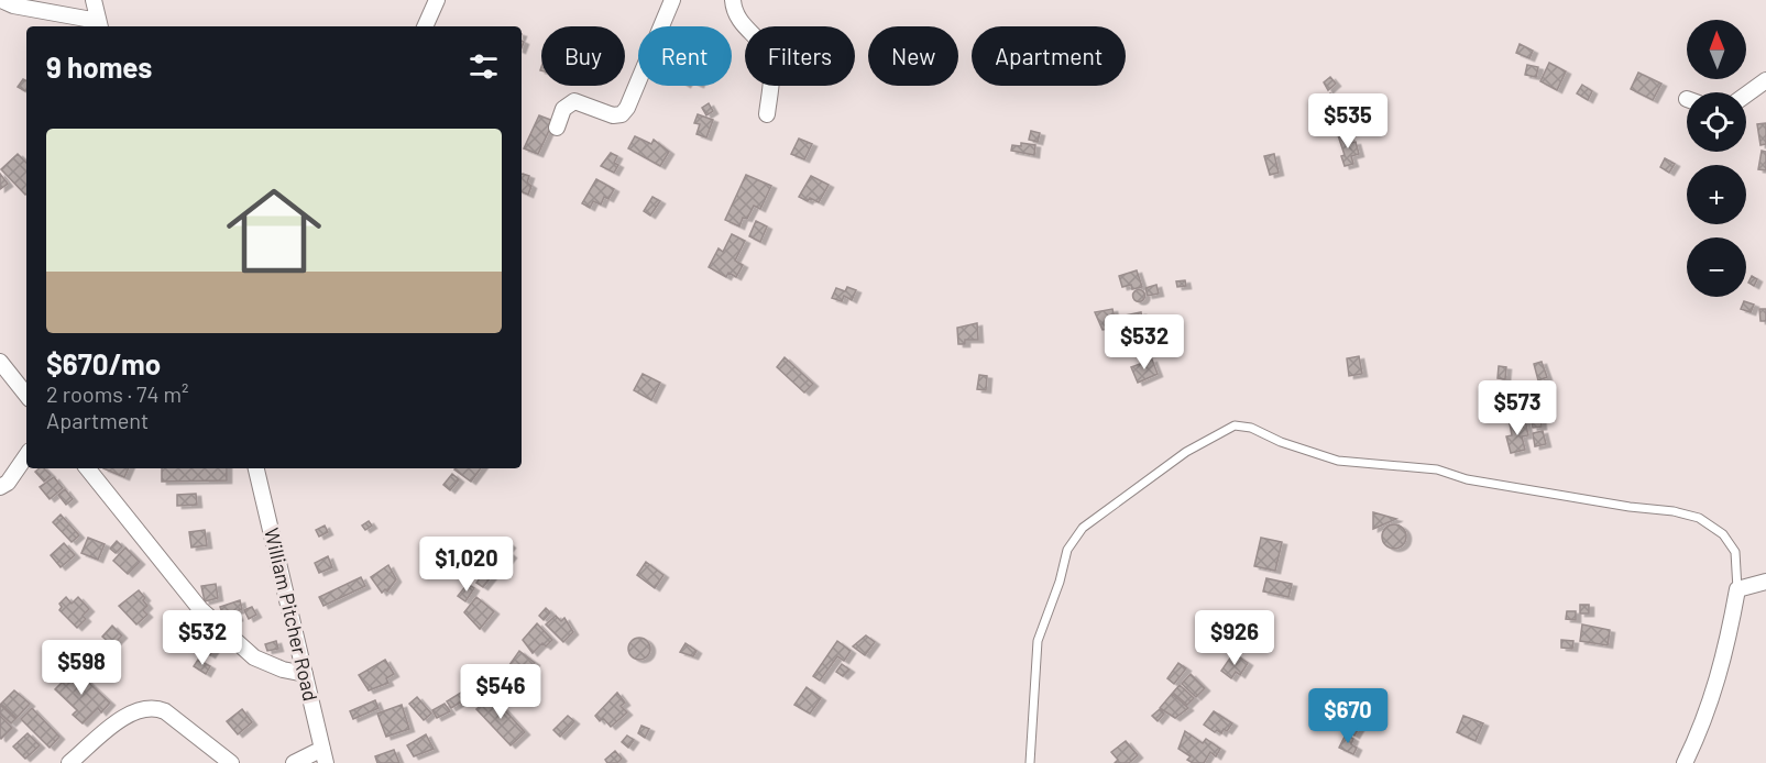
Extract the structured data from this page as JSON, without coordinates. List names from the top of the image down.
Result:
{
  "streets": {
    "street": ["William Pitcher Road"]
  },
  "north": "top",
  "page": {
    "map_buttons": ["+", "−"],
    "chip": [
      "Buy",
      "Rent",
      "Filters",
      "New",
      "Apartment"
    ],
    "heading": "9 homes",
    "price": [
      "$535",
      "$532",
      "$573",
      "$1,020",
      "$532",
      "$926",
      "$598",
      "$546",
      "$670"
    ],
    "list": [
      {
        "name": "$670/mo",
        "note": "2 rooms · 74 m² · Apartment"
      }
    ]
  }
}
